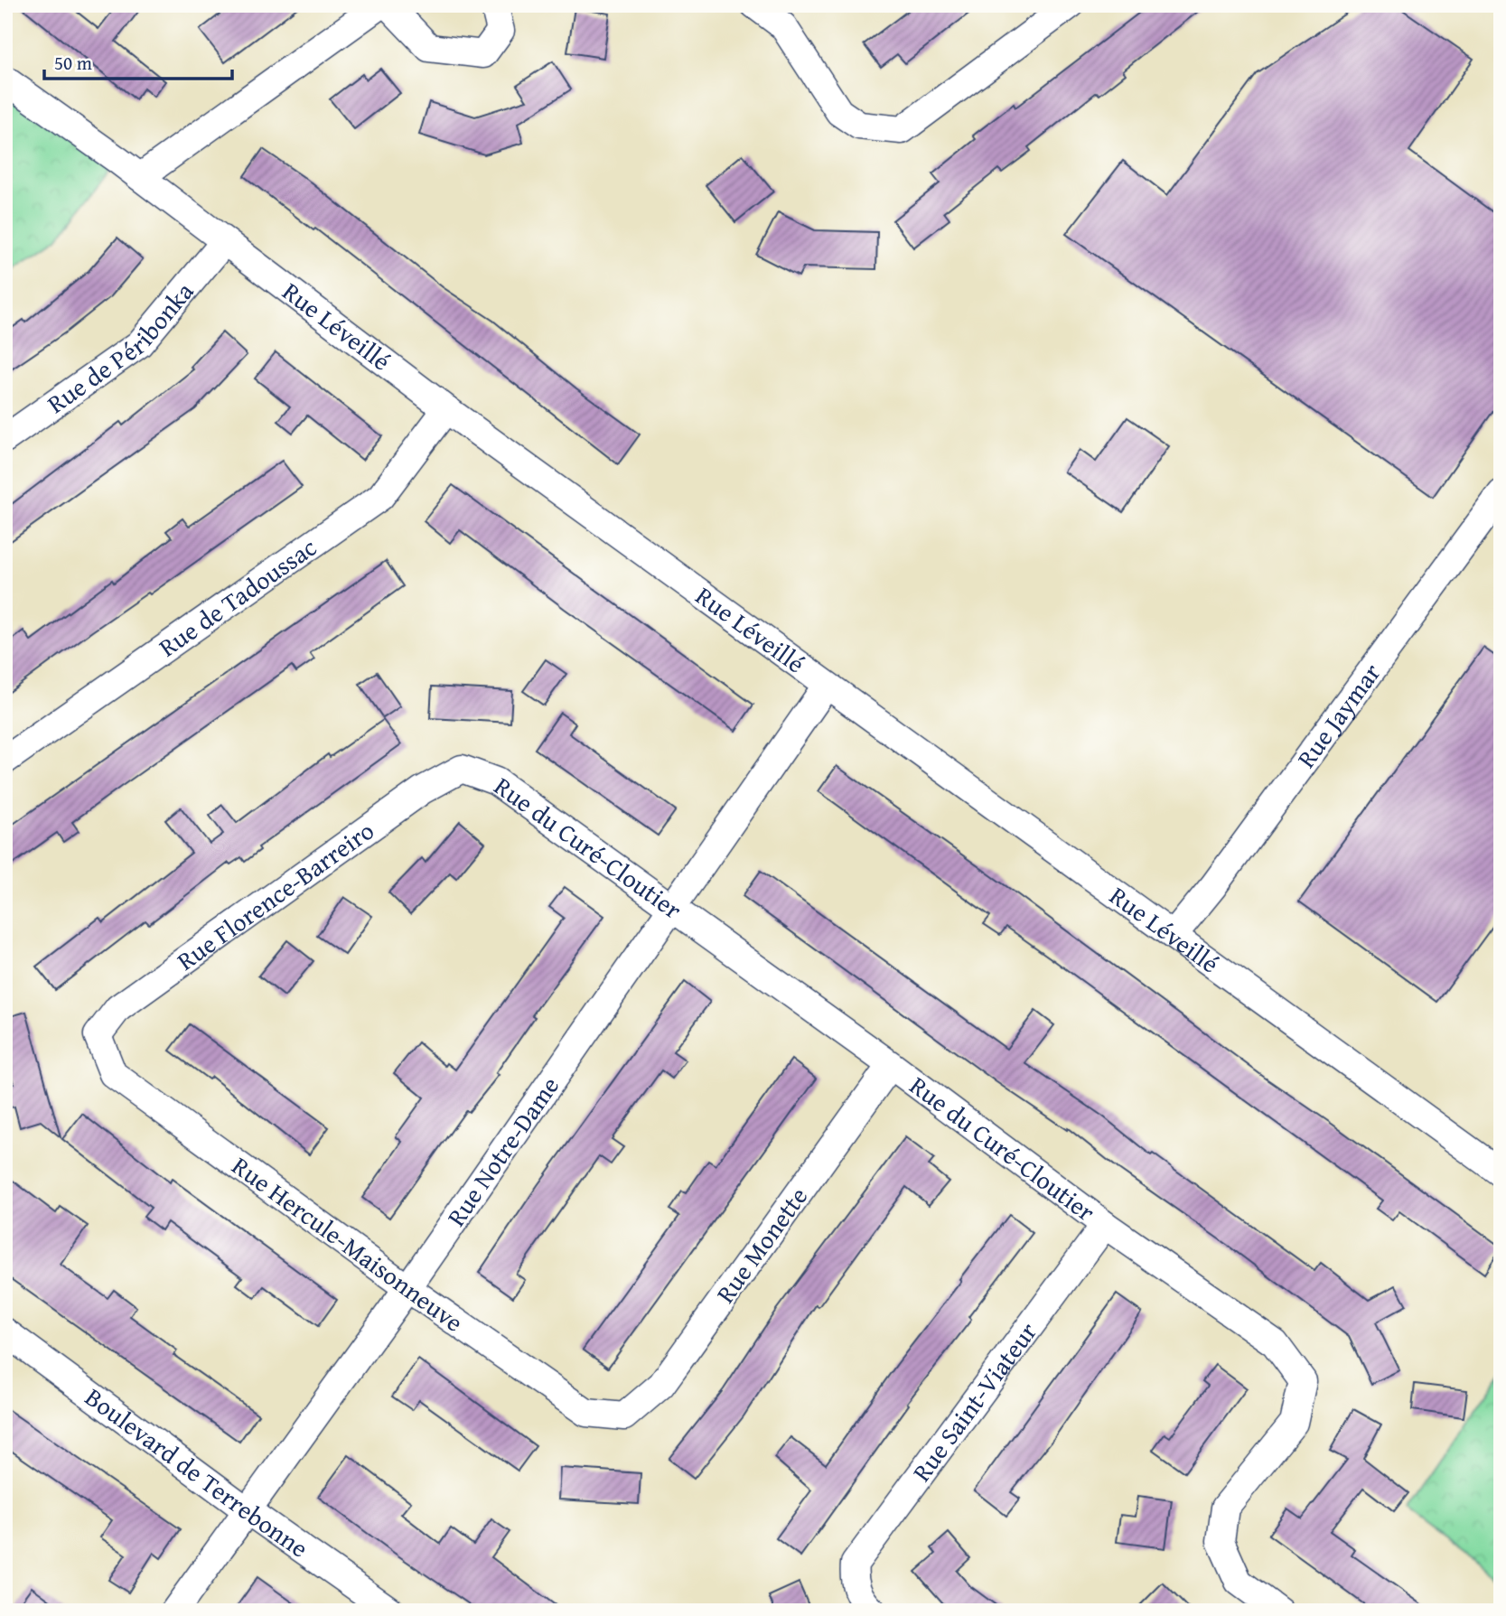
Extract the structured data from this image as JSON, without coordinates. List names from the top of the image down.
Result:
{
  "streets": {
    "street": [
      "Rue Léveillé",
      "Rue de Péribonka",
      "Rue de Tadoussac",
      "Rue Jaymar",
      "Rue du Curé-Cloutier",
      "Rue Florence-Barreiro",
      "Rue Notre-Dame",
      "Rue Hercule-Maisonneuve",
      "Rue Monette",
      "Rue Saint-Viateur",
      "Boulevard de Terrebonne"
    ]
  },
  "crossings": [
    ["Rue Léveillé", "Rue de Péribonka"],
    ["Rue Léveillé", "Rue de Tadoussac"],
    ["Rue Léveillé", "Rue Jaymar"],
    ["Rue Léveillé", "Rue Notre-Dame"],
    ["Rue du Curé-Cloutier", "Rue Florence-Barreiro"],
    ["Rue du Curé-Cloutier", "Rue Notre-Dame"],
    ["Rue du Curé-Cloutier", "Rue Monette"],
    ["Rue du Curé-Cloutier", "Rue Saint-Viateur"],
    ["Rue Florence-Barreiro", "Rue Hercule-Maisonneuve"],
    ["Rue Notre-Dame", "Rue Hercule-Maisonneuve"],
    ["Rue Notre-Dame", "Boulevard de Terrebonne"],
    ["Rue Hercule-Maisonneuve", "Rue Monette"]
  ],
  "scale_bar": "50 m"
}
